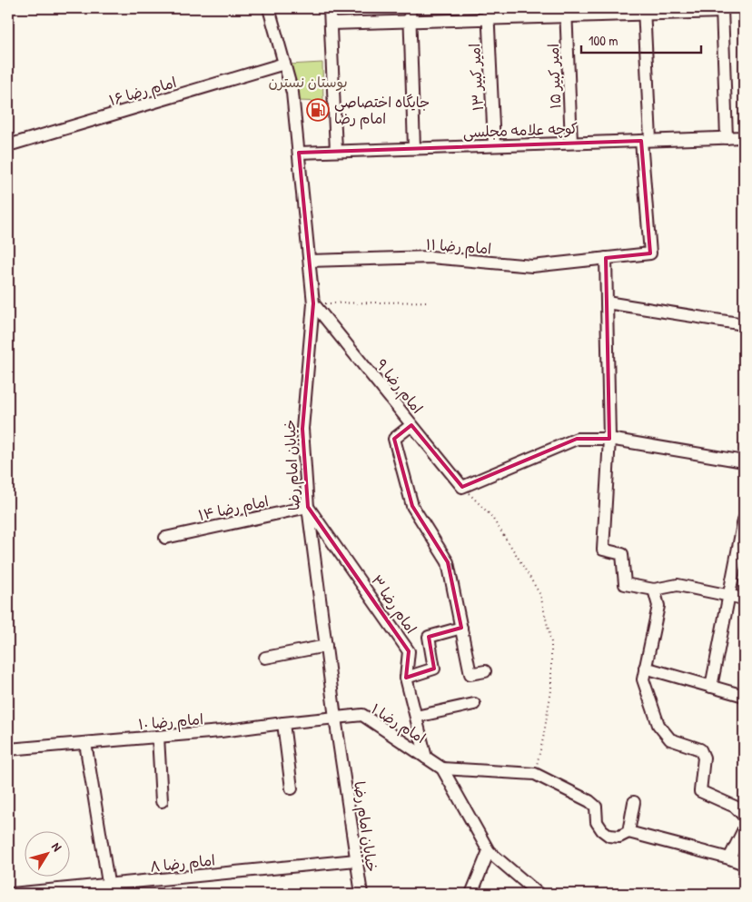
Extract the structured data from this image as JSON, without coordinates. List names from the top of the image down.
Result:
{
  "streets": {
    "street": [
      "امیر کبیر ۱۵",
      "امیر کبیر ۱۳",
      "امام رضا ۱۶",
      "کوچه علامه مجلسی",
      "امام رضا ۱۱",
      "امام رضا ۹",
      "خیابان امام رضا",
      "امام رضا ۱۴",
      "امام رضا ۳",
      "امام رضا ۱۰",
      "امام رضا ۱",
      "امام رضا ۸"
    ]
  },
  "crossings": [
    ["امیر کبیر ۱۵", "کوچه علامه مجلسی"],
    ["امیر کبیر ۱۳", "کوچه علامه مجلسی"],
    ["امام رضا ۱۶", "خیابان امام رضا"],
    ["کوچه علامه مجلسی", "امام رضا ۱۱"],
    ["کوچه علامه مجلسی", "خیابان امام رضا"],
    ["امام رضا ۱۱", "خیابان امام رضا"],
    ["امام رضا ۹", "خیابان امام رضا"],
    ["خیابان امام رضا", "امام رضا ۱۴"],
    ["خیابان امام رضا", "امام رضا ۳"],
    ["خیابان امام رضا", "امام رضا ۱۰"],
    ["خیابان امام رضا", "امام رضا ۱"],
    ["خیابان امام رضا", "امام رضا ۸"],
    ["امام رضا ۱۴", "امام رضا ۳"],
    ["امام رضا ۳", "امام رضا ۱"],
    ["امام رضا ۱۰", "امام رضا ۱"]
  ],
  "parks": ["بوستان نسترن"],
  "places": {
    "fuel station": ["جایگاه اختصاصی امام رضا"]
  },
  "scale_bar": "100 m",
  "north": "top right"
}
